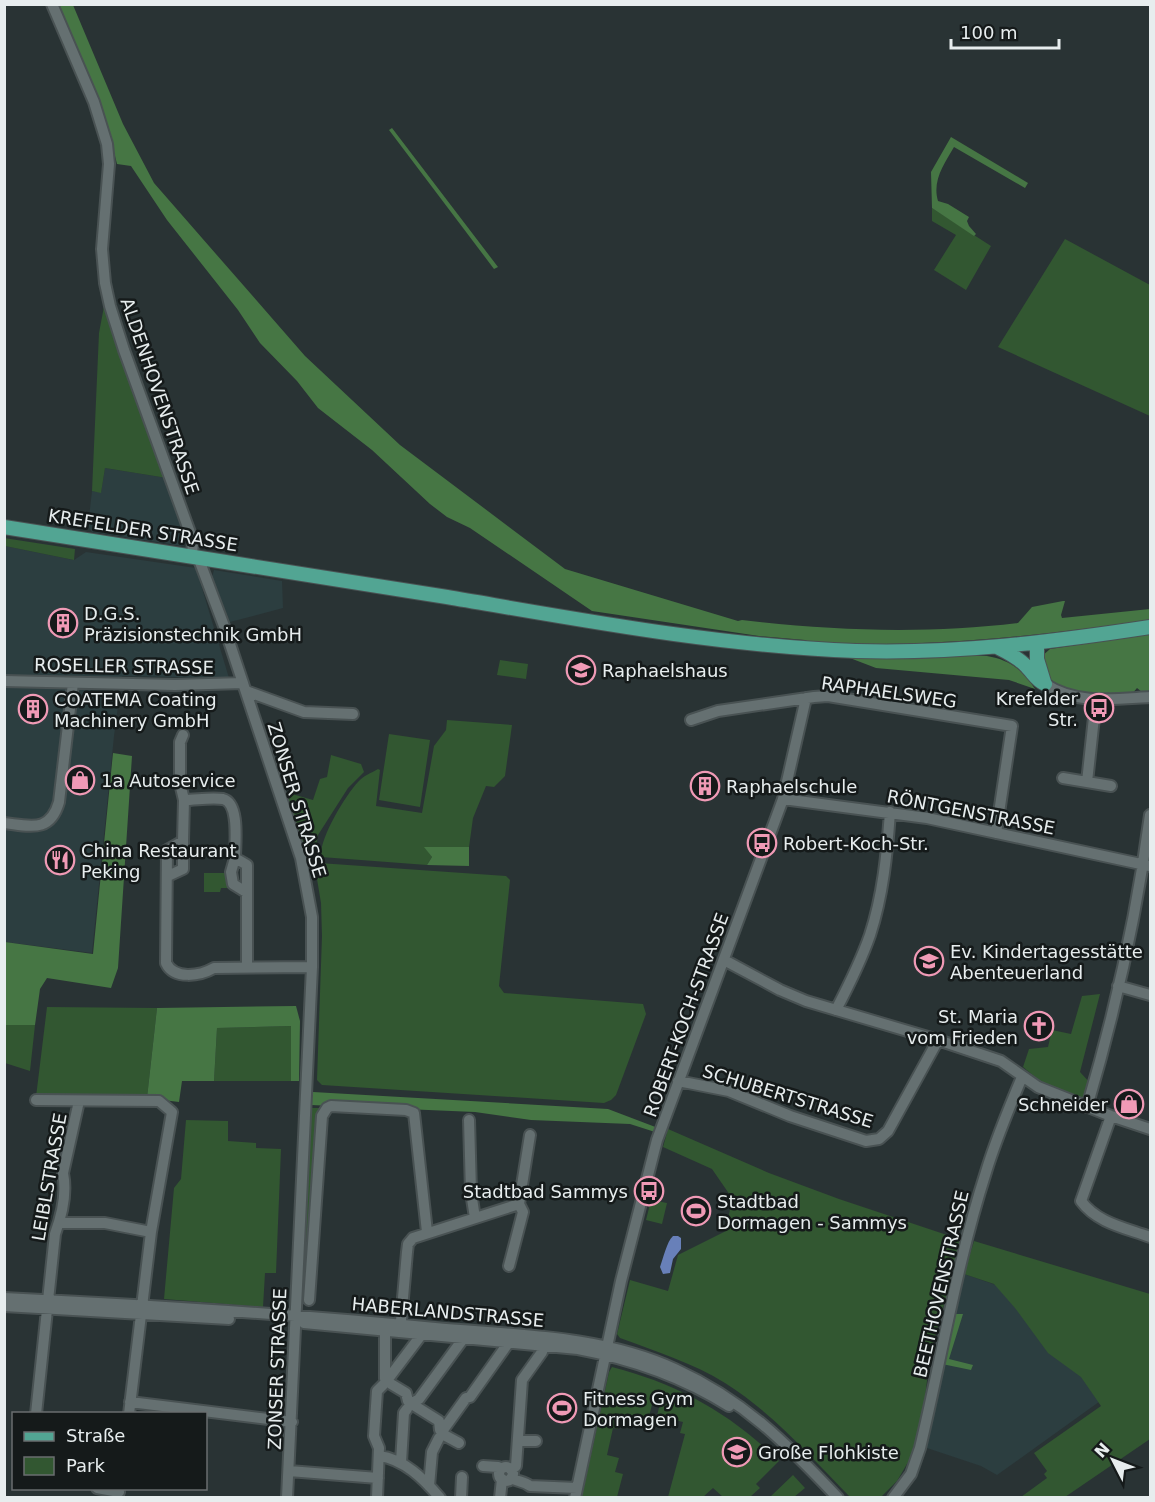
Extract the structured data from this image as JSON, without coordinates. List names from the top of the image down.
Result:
{
  "streets": {
    "main road": ["KREFELDER STRASSE"],
    "street": [
      "ALDENHOVENSTRASSE",
      "ROSELLER STRASSE",
      "RAPHAELSWEG",
      "ZONSER STRASSE",
      "RÖNTGENSTRASSE",
      "ROBERT-KOCH-STRASSE",
      "SCHUBERTSTRASSE",
      "LEIBLSTRASSE",
      "BEETHOVENSTRASSE",
      "HABERLANDSTRASSE"
    ]
  },
  "crossings": [
    ["ALDENHOVENSTRASSE", "KREFELDER STRASSE"],
    ["ALDENHOVENSTRASSE", "ZONSER STRASSE"],
    ["KREFELDER STRASSE", "ZONSER STRASSE"],
    ["ROSELLER STRASSE", "ZONSER STRASSE"],
    ["RAPHAELSWEG", "RÖNTGENSTRASSE"],
    ["RAPHAELSWEG", "ROBERT-KOCH-STRASSE"],
    ["ZONSER STRASSE", "HABERLANDSTRASSE"],
    ["RÖNTGENSTRASSE", "ROBERT-KOCH-STRASSE"],
    ["ROBERT-KOCH-STRASSE", "SCHUBERTSTRASSE"],
    ["ROBERT-KOCH-STRASSE", "HABERLANDSTRASSE"],
    ["LEIBLSTRASSE", "HABERLANDSTRASSE"]
  ],
  "places": {
    "building": ["D.G.S. Präzisionstechnik GmbH", "COATEMA Coating Machinery GmbH", "Raphaelschule"],
    "school or university": ["Raphaelshaus", "Ev. Kindertagesstätte Abenteuerland", "Große Flohkiste"],
    "bus stop": ["Krefelder Str.", "Robert-Koch-Str.", "Stadtbad Sammys"],
    "shop": ["1a Autoservice", "Schneider"],
    "restaurant": ["China Restaurant Peking"],
    "church": ["St. Maria vom Frieden"],
    "sports": ["Stadtbad Dormagen - Sammys", "Fitness Gym Dormagen"]
  },
  "legend": ["Straße", "Park"],
  "scale_bar": "100 m",
  "north": "top left"
}
